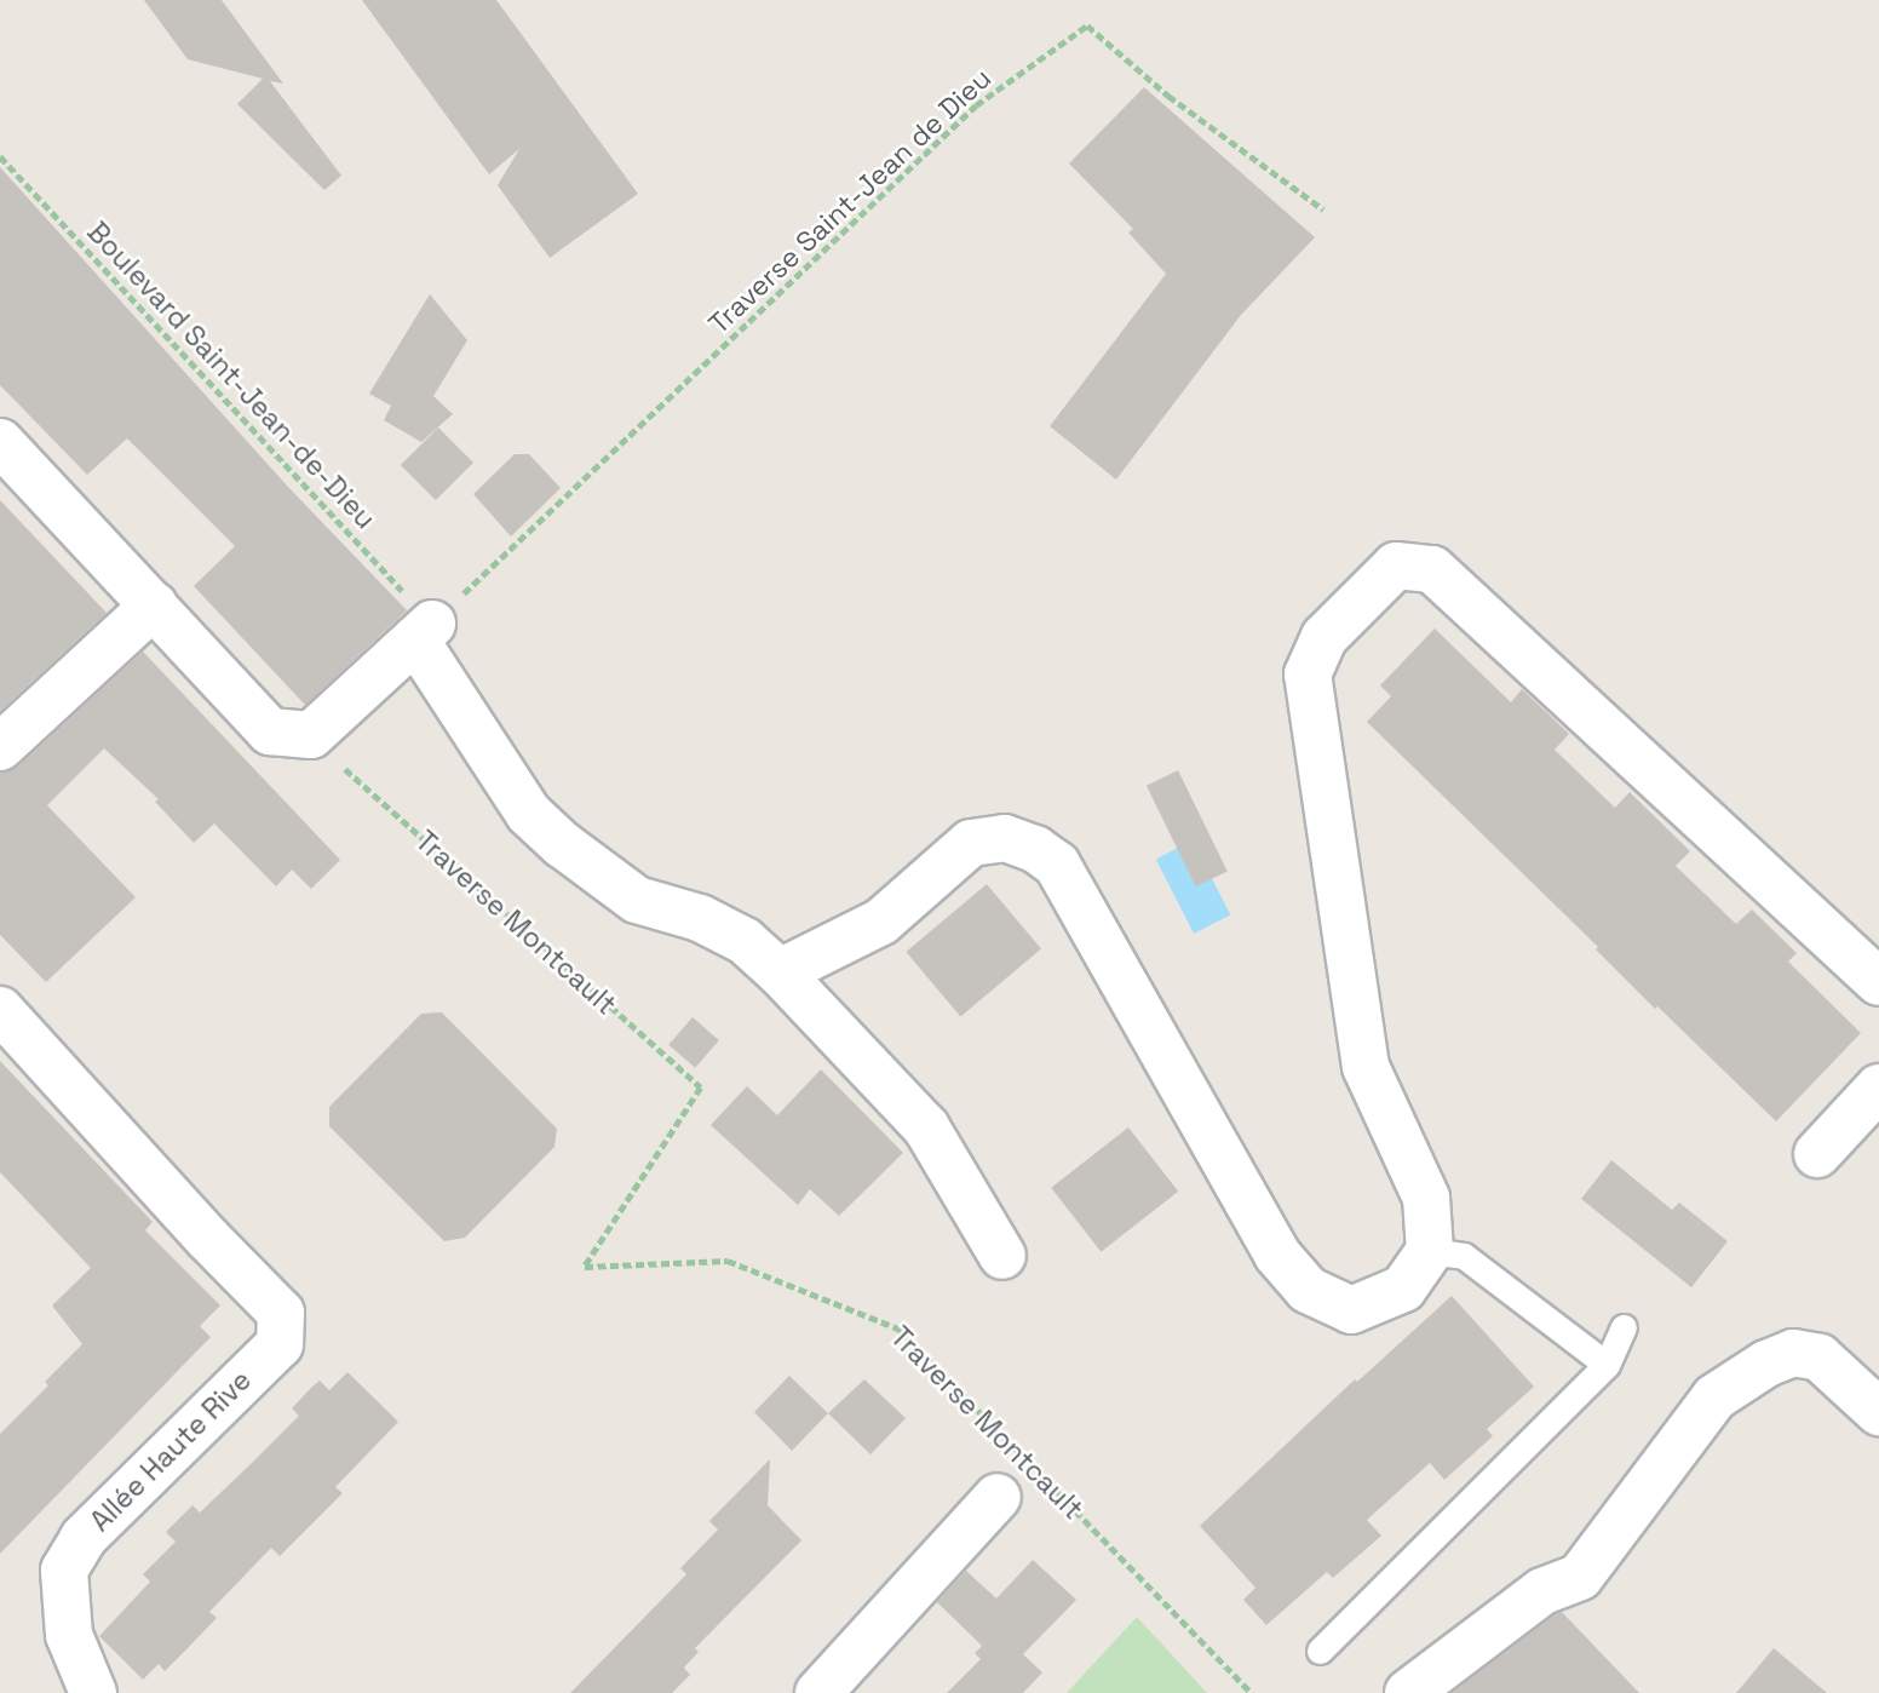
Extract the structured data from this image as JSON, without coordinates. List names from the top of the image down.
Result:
{
  "streets": {
    "street": ["Allée Haute Rive"],
    "path": ["Traverse Saint-Jean de Dieu", "Boulevard Saint-Jean-de-Dieu", "Traverse Montcault"]
  },
  "crossings": [
    ["Traverse Saint-Jean de Dieu", "Boulevard Saint-Jean-de-Dieu"]
  ]
}
